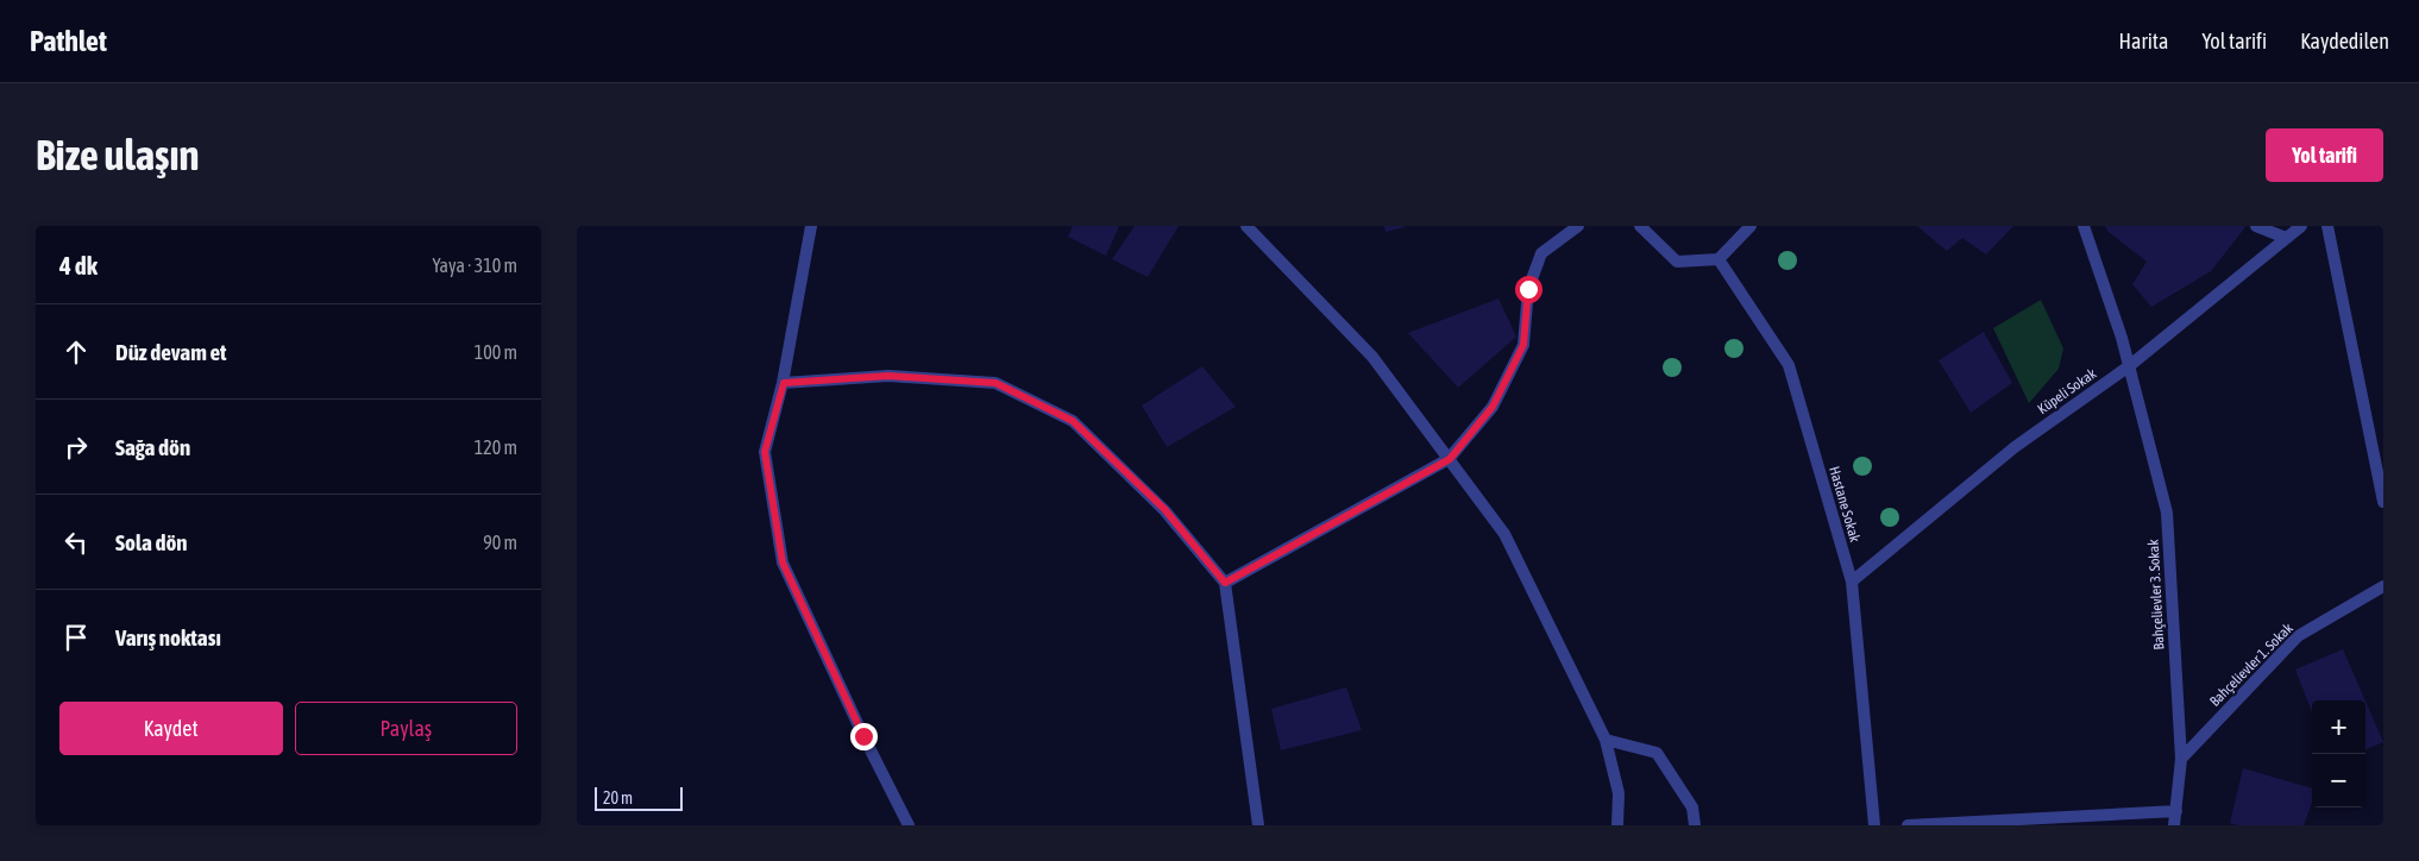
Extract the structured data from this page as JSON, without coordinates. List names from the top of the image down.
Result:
{
  "streets": {
    "street": [
      "Küpeli Sokak",
      "Hastane Sokak",
      "Bahçelievler 3. Sokak",
      "Bahçelievler 1. Sokak"
    ]
  },
  "crossings": [
    ["Küpeli Sokak", "Hastane Sokak"],
    ["Küpeli Sokak", "Bahçelievler 3. Sokak"],
    ["Bahçelievler 3. Sokak", "Bahçelievler 1. Sokak"]
  ],
  "scale_bar": "20 m",
  "page": {
    "header": "Pathlet",
    "nav": ["Harita", "Yol tarifi", "Kaydedilen"],
    "buttons": [
      "Yol tarifi",
      ["Kaydet", "Paylaş"]
    ],
    "title": "Bize ulaşın",
    "heading": ["4 dk", "Yaya · 310 m"],
    "list": [
      ["Düz devam et", "100 m"],
      ["Sağa dön", "120 m"],
      ["Sola dön", "90 m"],
      "Varış noktası"
    ],
    "map_buttons": ["+", "−"],
    "scale": "20 m"
  }
}
